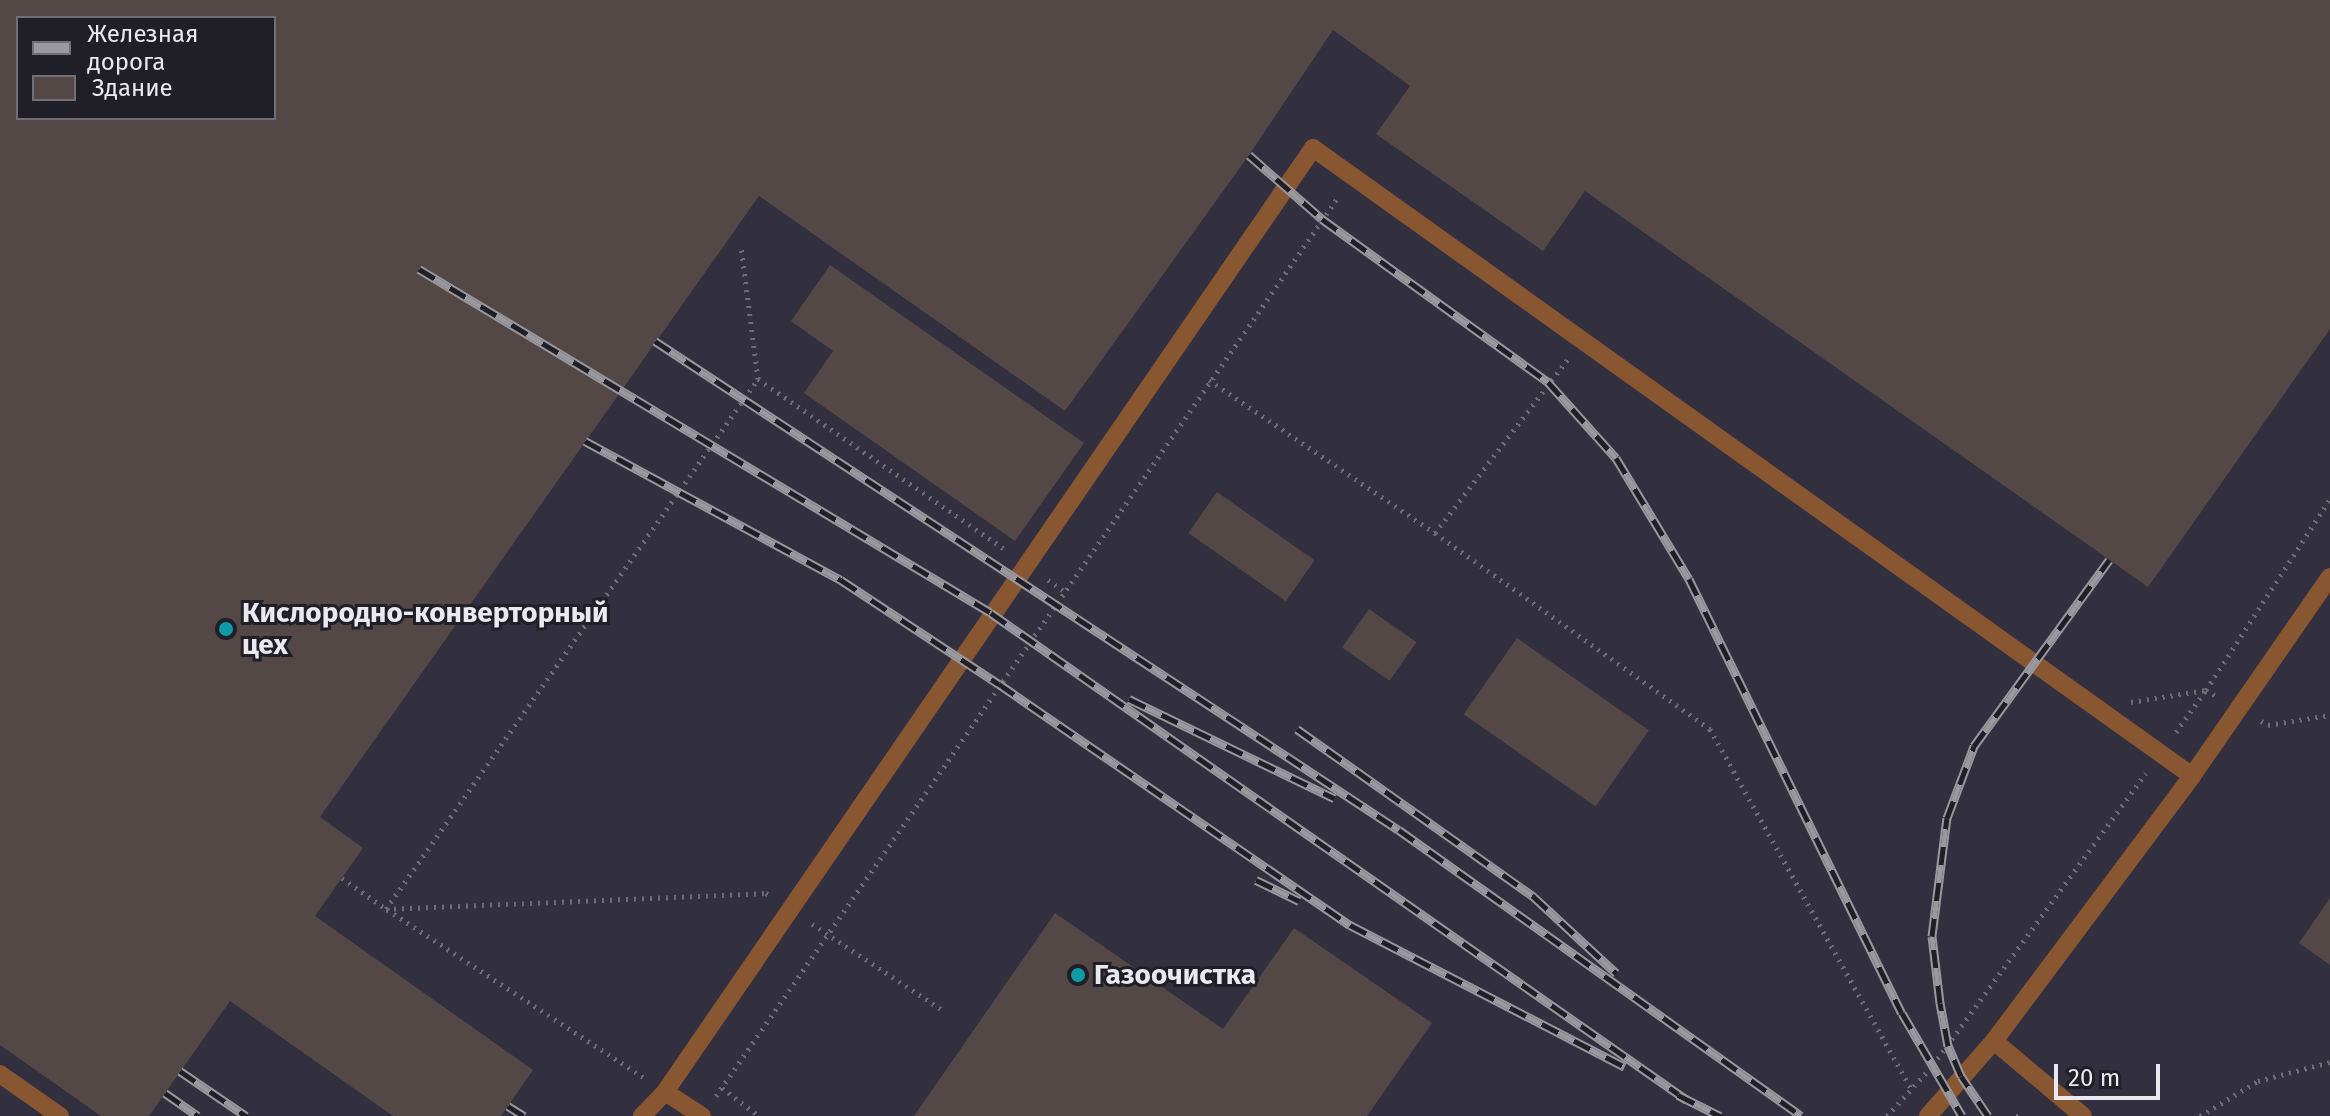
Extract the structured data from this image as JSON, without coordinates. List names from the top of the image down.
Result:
{
  "places": ["Кислородно-конверторный цех", "Газоочистка"],
  "legend": ["Железная дорога", "Здание"],
  "scale_bar": "20 m"
}
